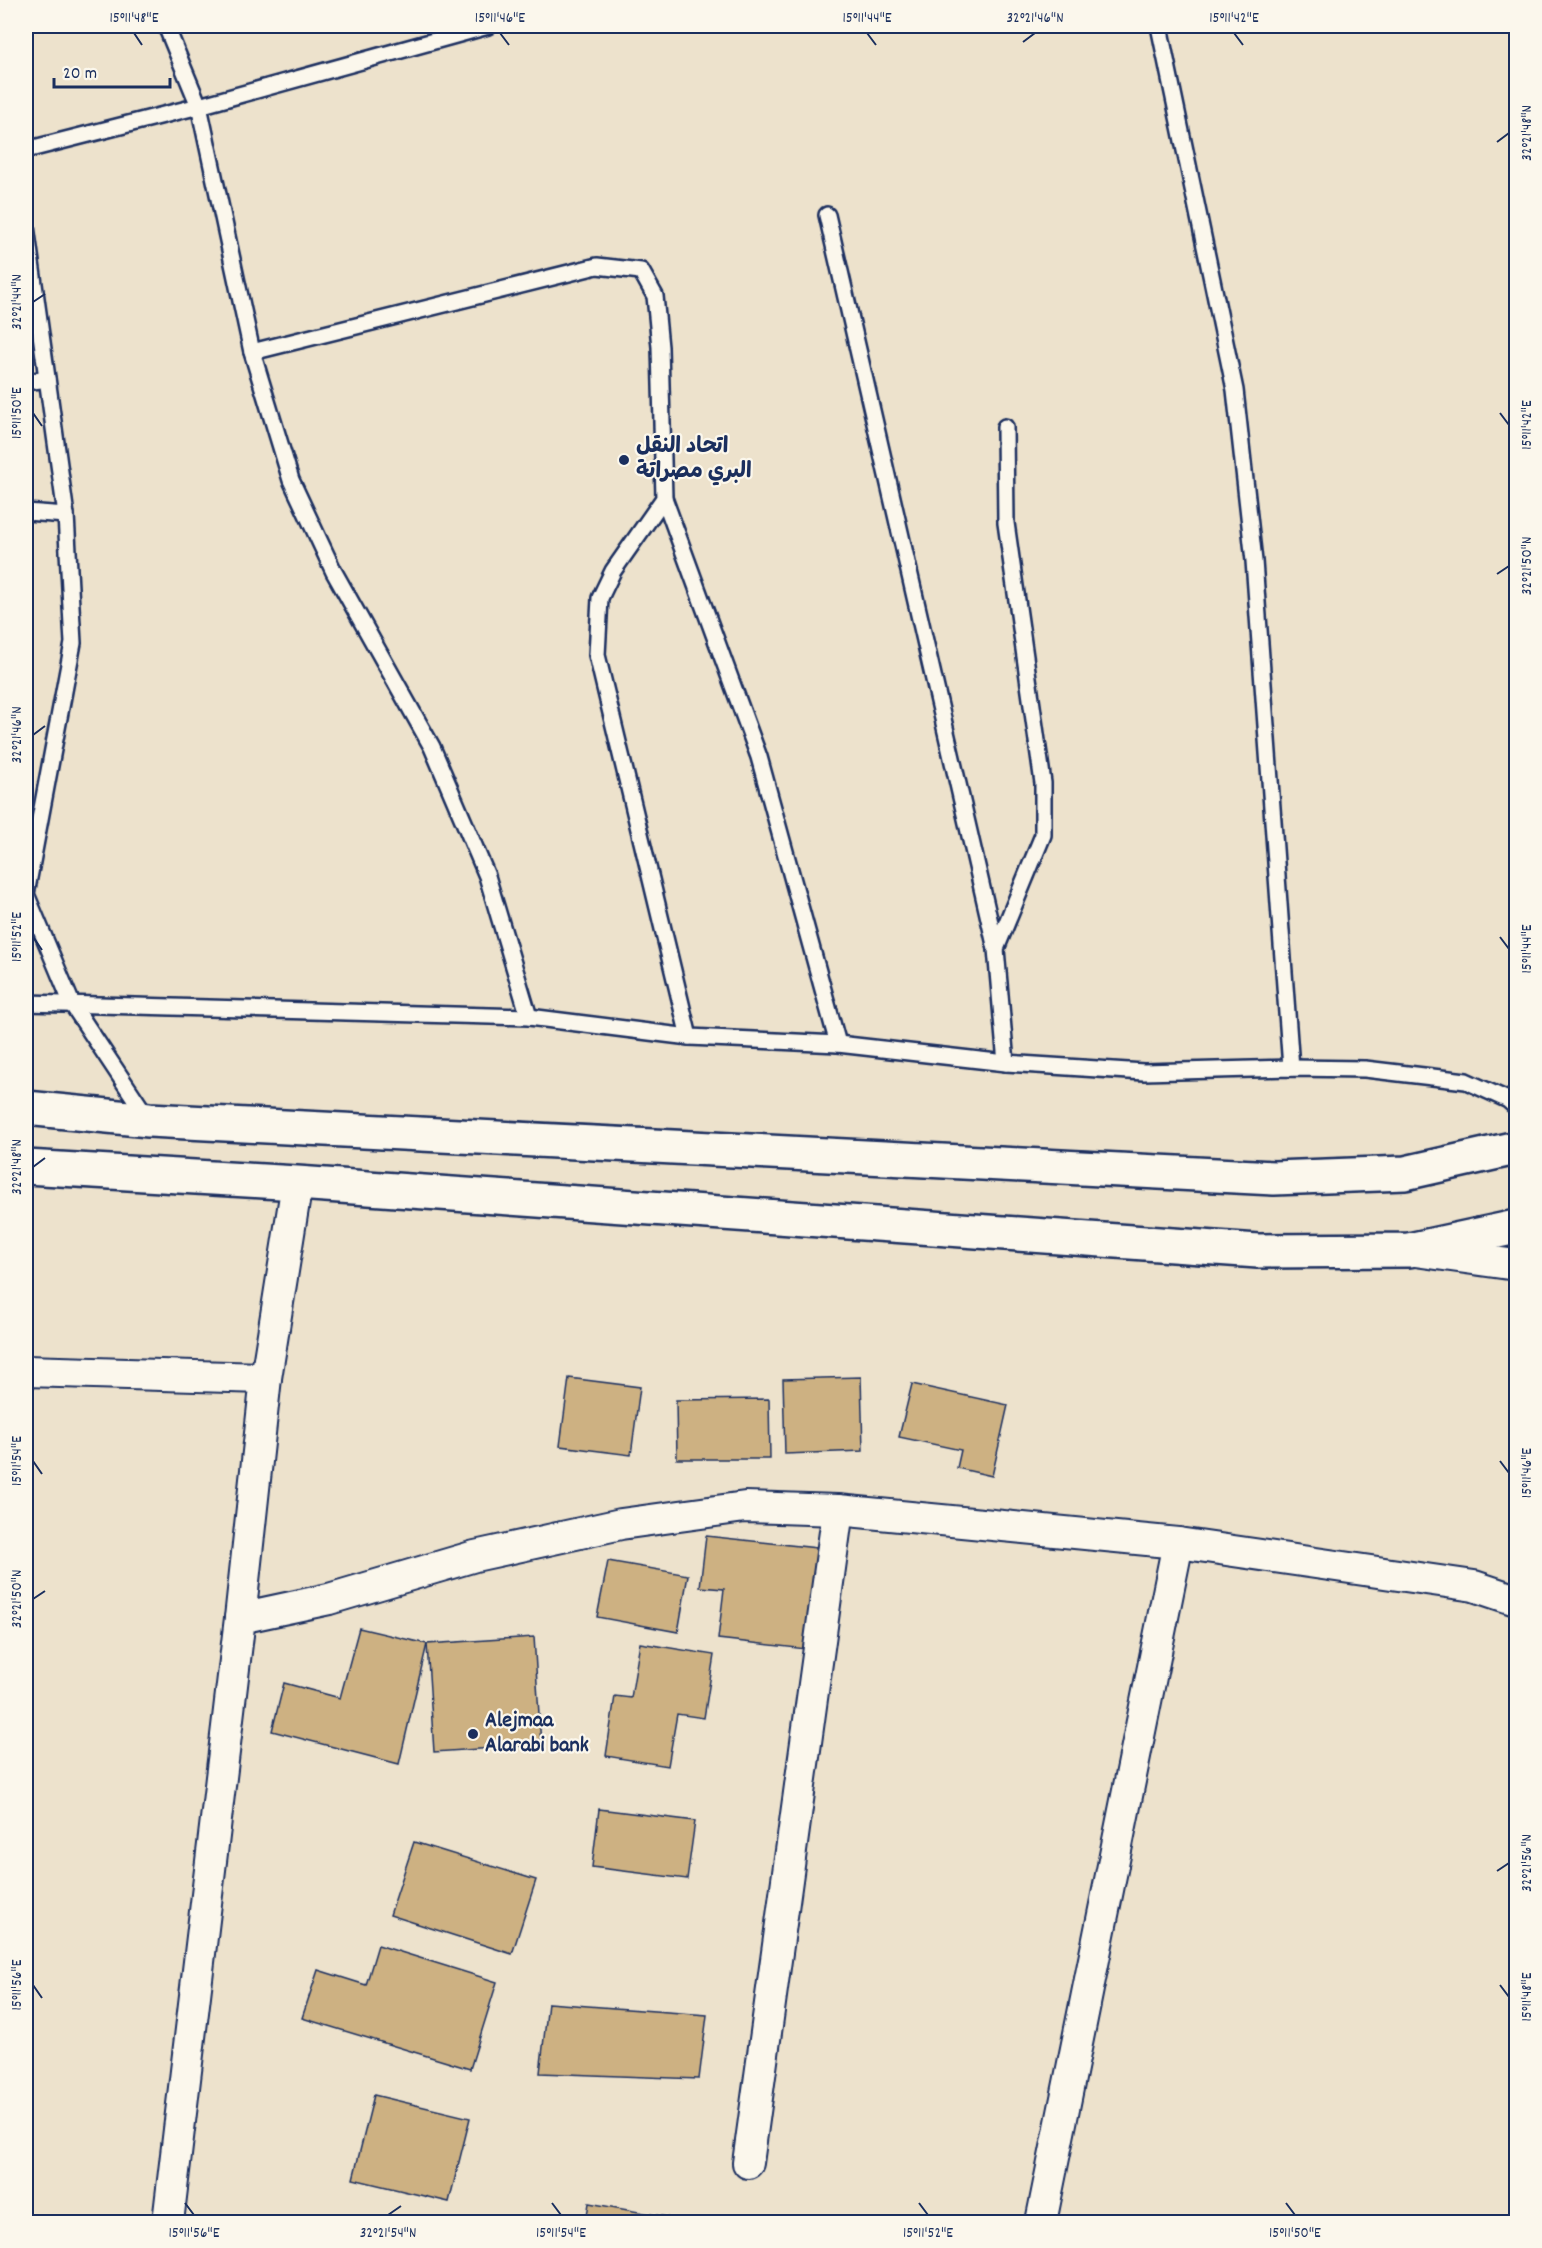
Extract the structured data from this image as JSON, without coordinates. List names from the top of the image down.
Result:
{
  "places": ["اتحاد النقل البري مصراتة", "Alejmaa Alarabi bank"],
  "scale_bar": "20 m",
  "coordinates": [
    "15°11'48\"E",
    "15°11'46\"E",
    "15°11'44\"E",
    "32°21'46\"N",
    "15°11'42\"E",
    "32°21'48\"N",
    "32°21'44\"N",
    "15°11'50\"E",
    "32°21'50\"N",
    "15°11'52\"E",
    "15°11'54\"E",
    "32°21'56\"N",
    "15°11'56\"E",
    "32°21'54\"N"
  ]
}
